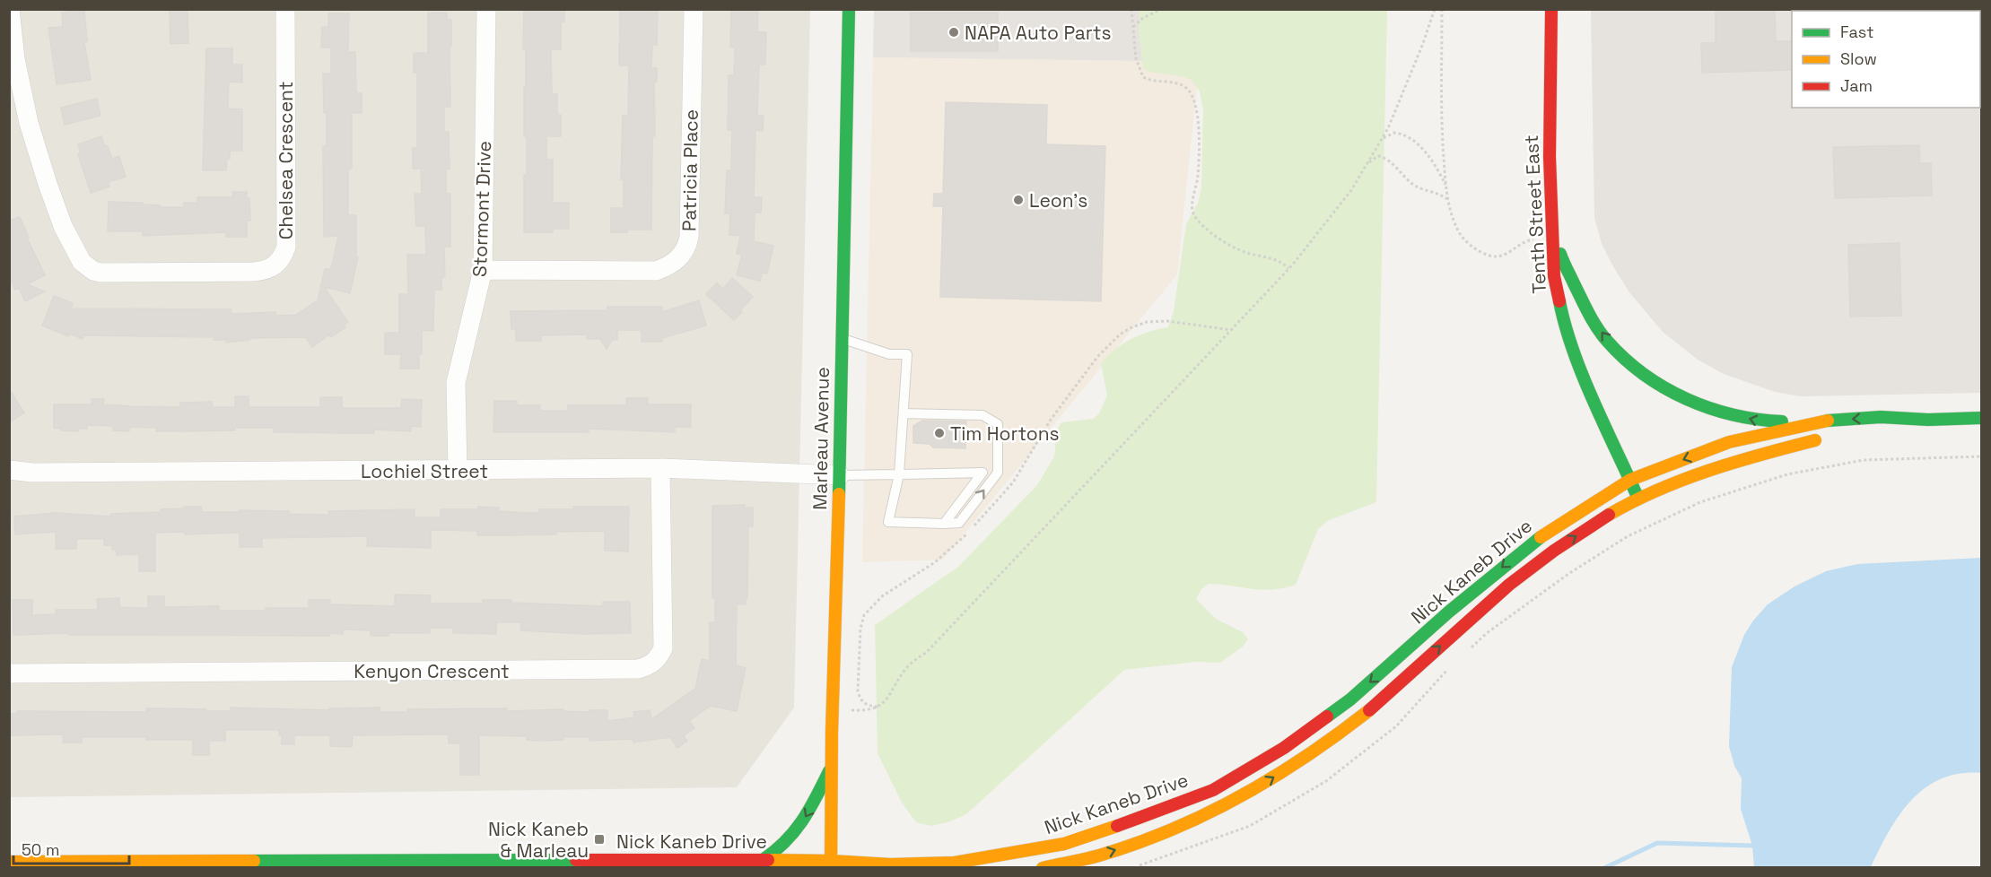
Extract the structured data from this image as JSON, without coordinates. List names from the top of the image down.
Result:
{
  "streets": {
    "street": [
      "Chelsea Crescent",
      "Patricia Place",
      "Stormont Drive",
      "Tenth Street East",
      "Marleau Avenue",
      "Lochiel Street",
      "Nick Kaneb Drive",
      "Kenyon Crescent"
    ]
  },
  "crossings": [
    ["Patricia Place", "Stormont Drive"],
    ["Stormont Drive", "Lochiel Street"],
    ["Tenth Street East", "Nick Kaneb Drive"],
    ["Marleau Avenue", "Lochiel Street"],
    ["Marleau Avenue", "Nick Kaneb Drive"],
    ["Lochiel Street", "Kenyon Crescent"]
  ],
  "places": {
    "other": ["NAPA Auto Parts", "Leon's", "Tim Hortons"],
    "transit": ["Nick Kaneb & Marleau"]
  },
  "legend": ["Fast", "Slow", "Jam"],
  "scale_bar": "50 m"
}
